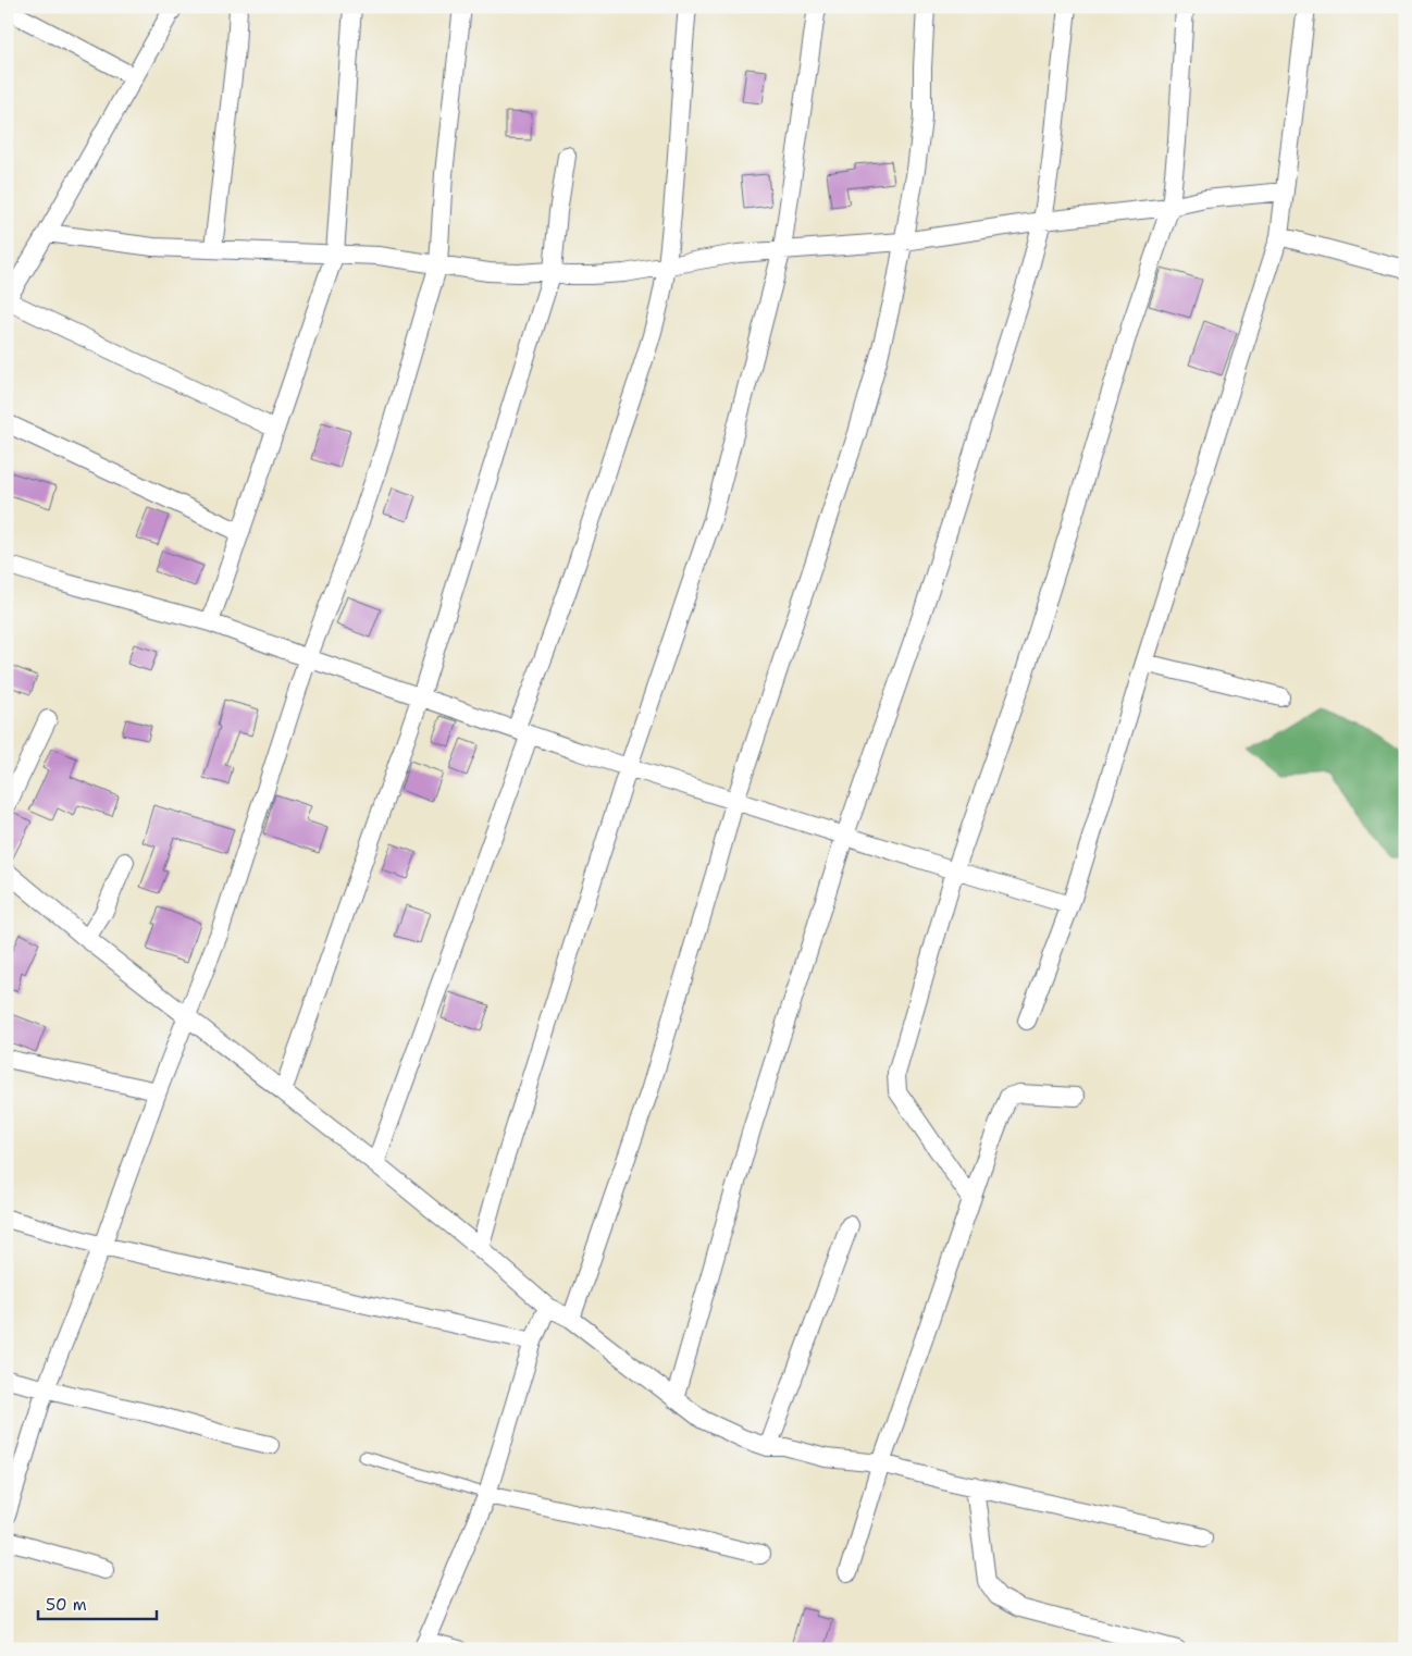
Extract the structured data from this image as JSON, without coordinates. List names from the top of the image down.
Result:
{
  "scale_bar": "50 m"
}
